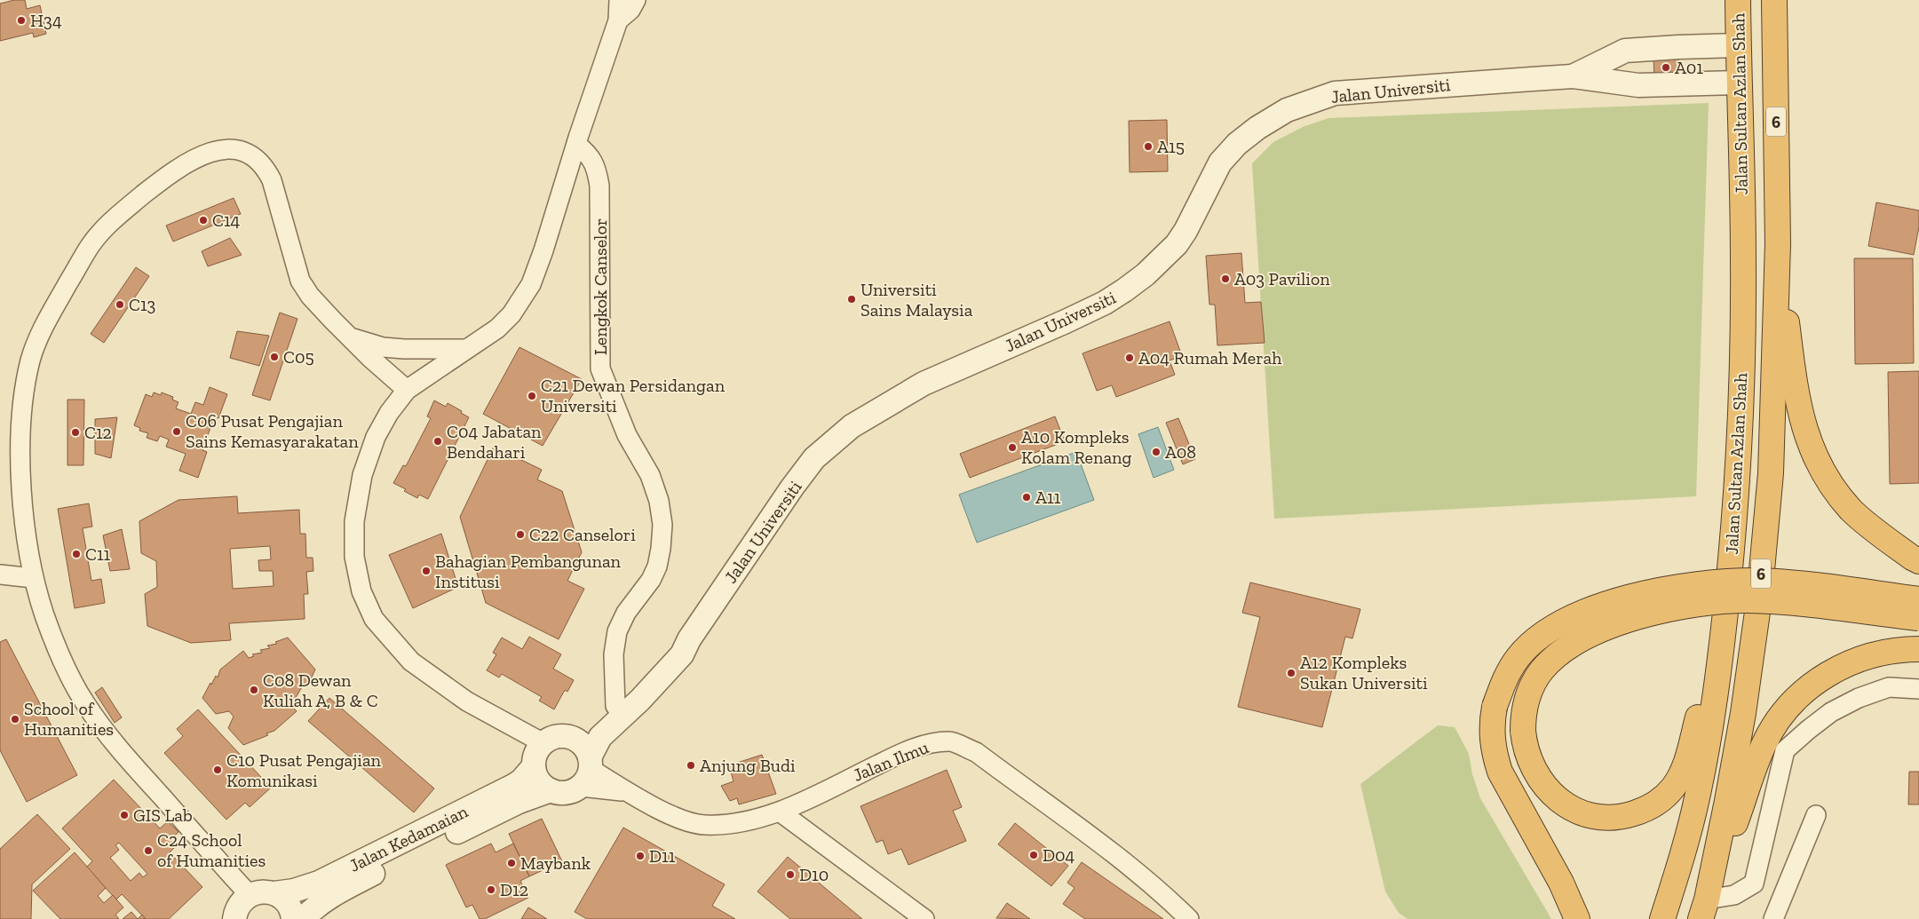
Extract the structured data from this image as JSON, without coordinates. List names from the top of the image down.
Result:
{
  "streets": {
    "highway": ["Jalan Sultan Azlan Shah", "6"],
    "street": [
      "Jalan Universiti",
      "Lengkok Canselor",
      "Jalan Ilmu",
      "Jalan Kedamaian"
    ]
  },
  "crossings": [
    ["Jalan Universiti", "Jalan Sultan Azlan Shah"],
    ["Jalan Universiti", "Lengkok Canselor"],
    ["Jalan Universiti", "Jalan Ilmu"],
    ["Jalan Universiti", "Jalan Kedamaian"],
    ["Jalan Ilmu", "Jalan Kedamaian"]
  ],
  "places": [
    "H34",
    "A01",
    "A15",
    "C14",
    "A03 Pavilion",
    "Universiti Sains Malaysia",
    "C13",
    "C05",
    "A04 Rumah Merah",
    "C21 Dewan Persidangan Universiti",
    "C06 Pusat Pengajian Sains Kemasyarakatan",
    "C12",
    "C04 Jabatan Bendahari",
    "A10 Kompleks Kolam Renang",
    "A08",
    "A11",
    "C22 Canselori",
    "C11",
    "Bahagian Pembangunan Institusi",
    "A12 Kompleks Sukan Universiti",
    "C08 Dewan Kuliah A, B & C",
    "School of Humanities",
    "Anjung Budi",
    "C10 Pusat Pengajian Komunikasi",
    "GIS Lab",
    "C24 School of Humanities",
    "D04",
    "D11",
    "Maybank",
    "D10",
    "D12"
  ]
}
